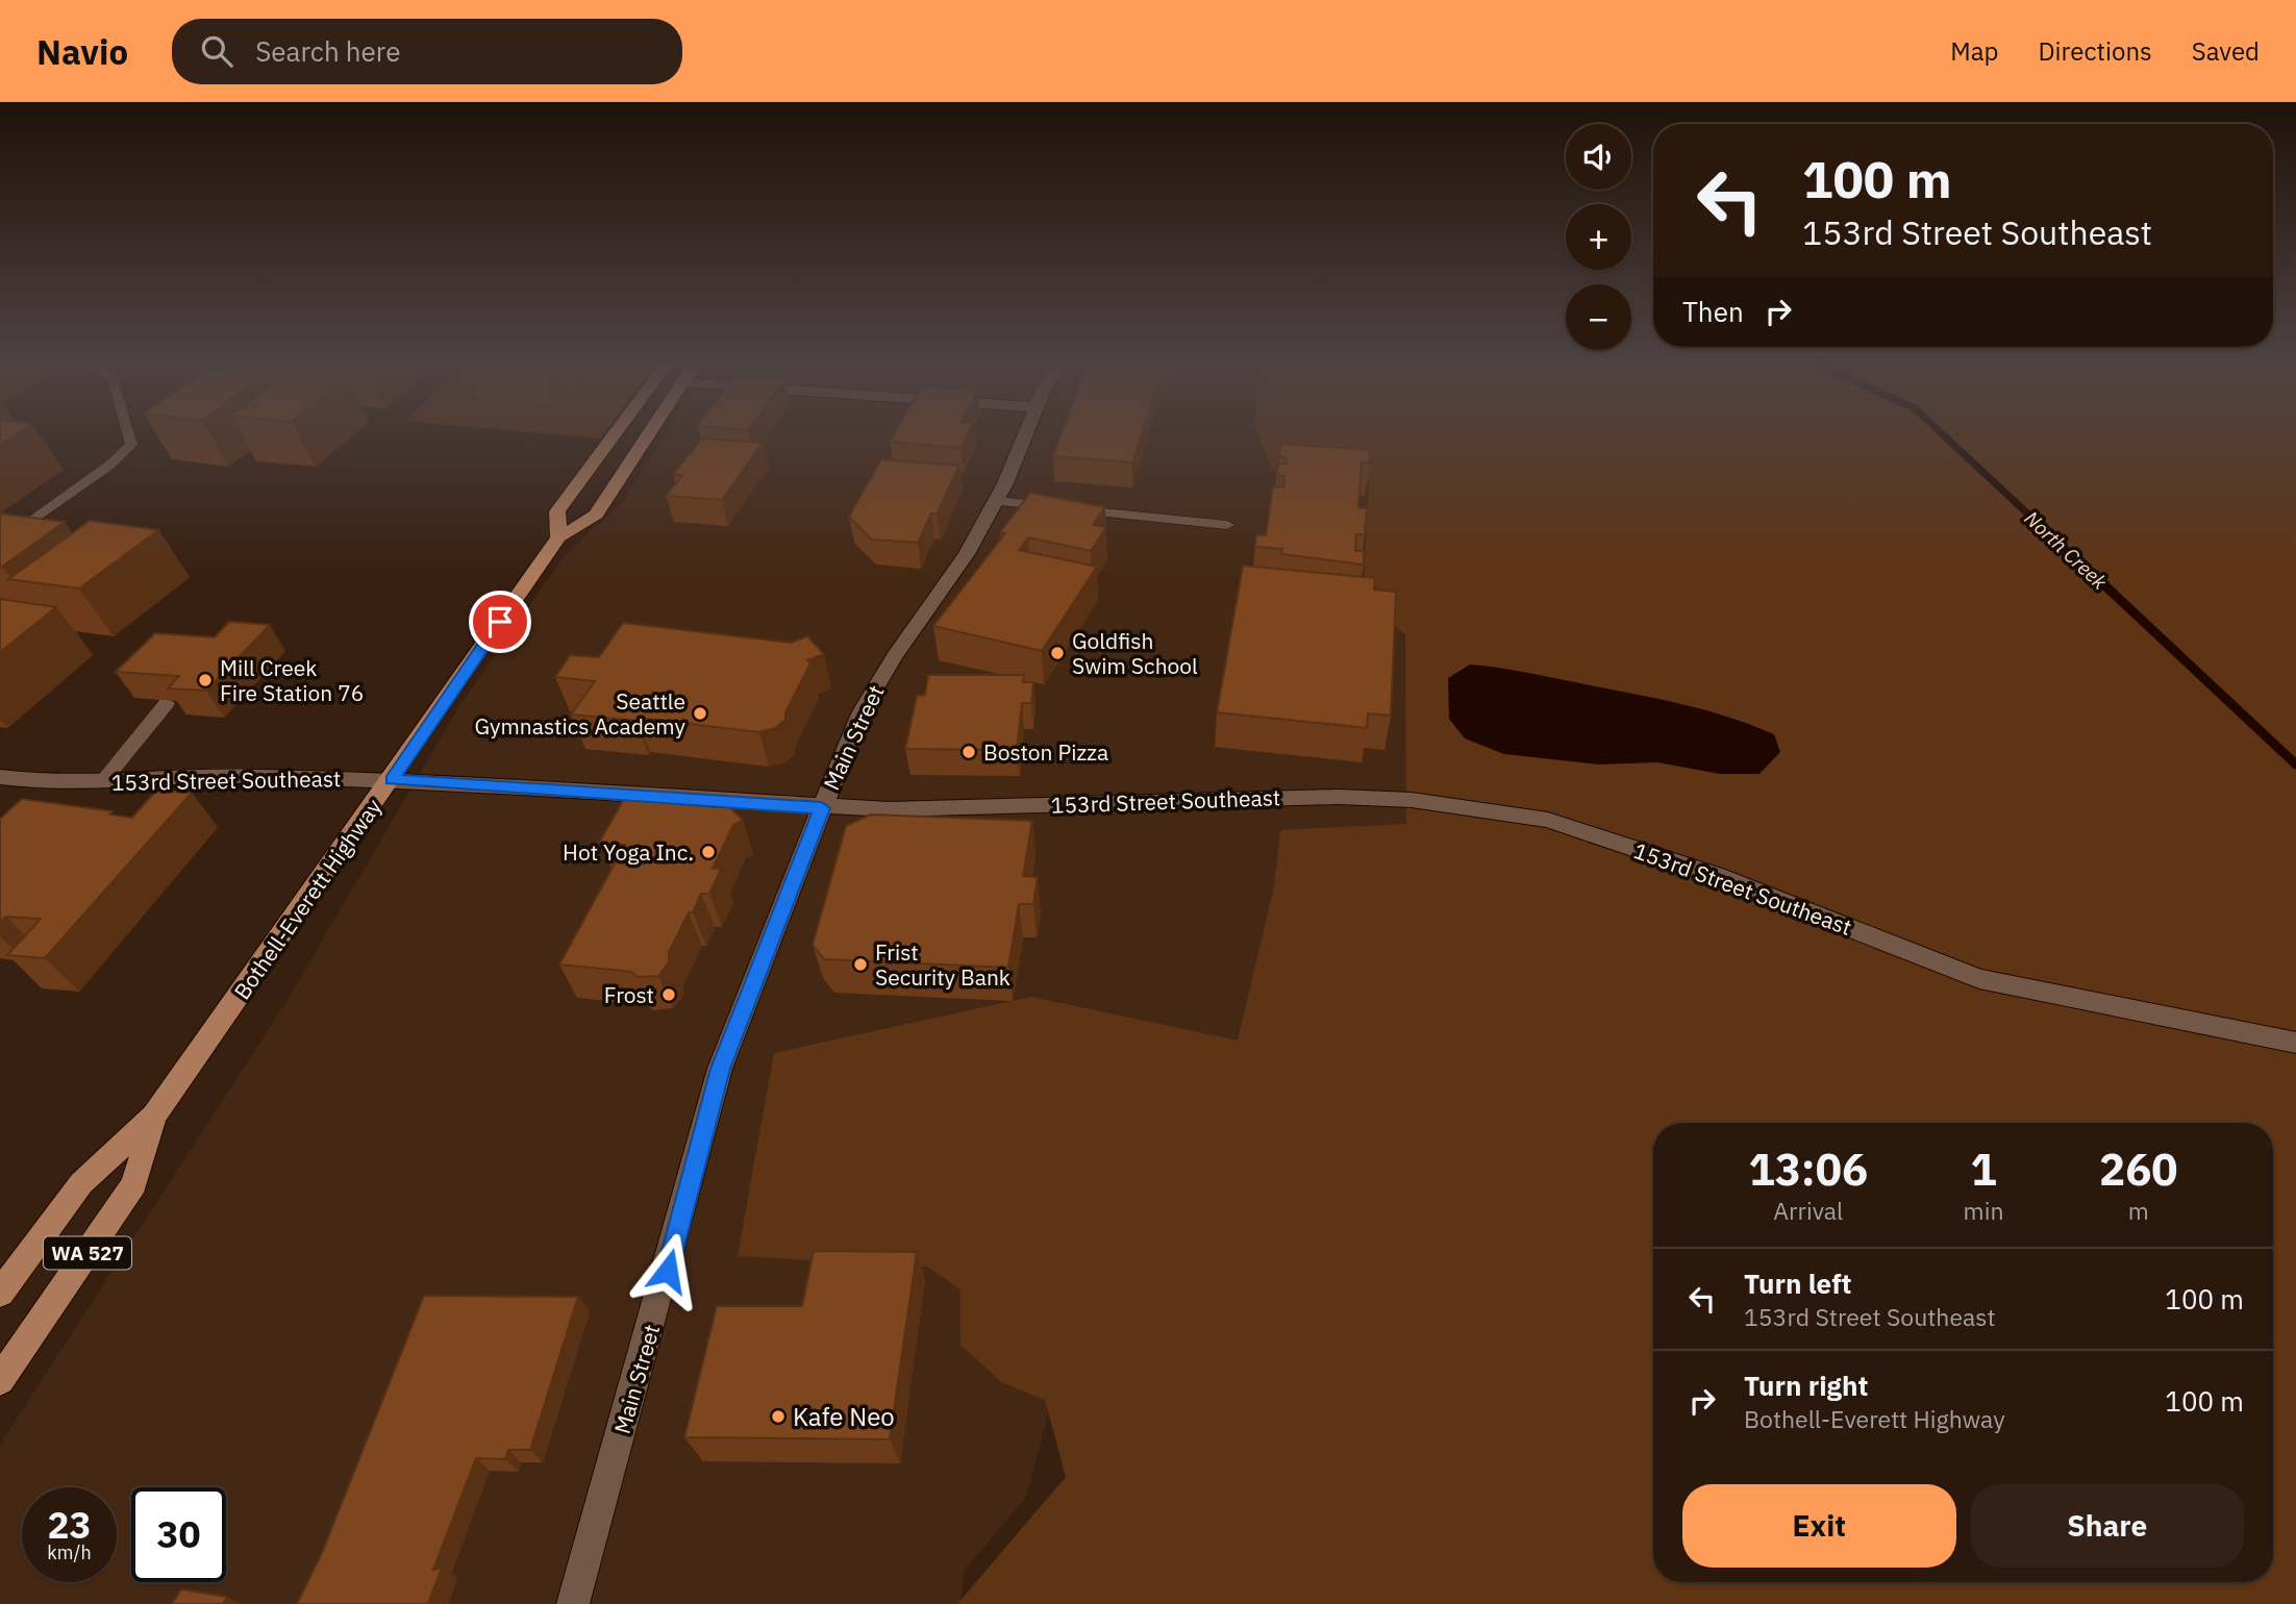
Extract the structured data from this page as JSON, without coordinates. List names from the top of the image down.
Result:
{
  "streets": {
    "main road": ["Bothell-Everett Highway", "WA 527"],
    "street": ["Main Street", "153rd Street Southeast"]
  },
  "crossings": [
    ["Main Street", "153rd Street Southeast"],
    ["153rd Street Southeast", "Bothell-Everett Highway"]
  ],
  "water": ["North Creek"],
  "places": [
    "Goldfish Swim School",
    "Mill Creek Fire Station 76",
    "Seattle Gymnastics Academy",
    "Boston Pizza",
    "Hot Yoga Inc.",
    "Frist Security Bank",
    "Frost",
    "Kafe Neo"
  ],
  "page": {
    "header": "Navio",
    "search": "Search here",
    "nav": ["Map", "Directions", "Saved"],
    "map_buttons": ["+", "−"],
    "turn": ["100 m", "153rd Street Southeast"],
    "then": "Then",
    "eta": [
      "13:06",
      "Arrival",
      "1",
      "min",
      "260",
      "m"
    ],
    "list": [
      {
        "name": "Turn left",
        "note": "153rd Street Southeast",
        "value": "100 m"
      },
      {
        "name": "Turn right",
        "note": "Bothell-Everett Highway",
        "value": "100 m"
      }
    ],
    "buttons": ["Exit", "Share"],
    "speed": "23 km/h",
    "limit": "30"
  }
}
